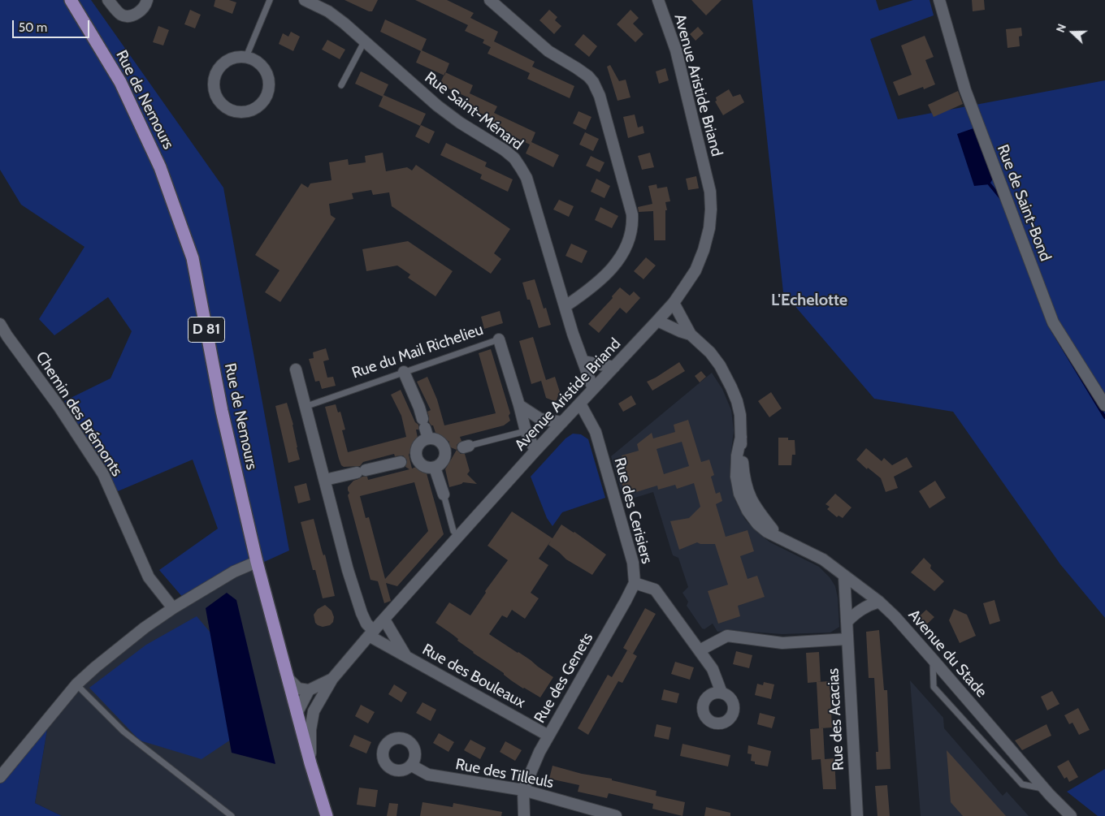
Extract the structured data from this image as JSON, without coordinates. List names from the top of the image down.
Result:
{
  "streets": {
    "main road": ["Rue de Nemours", "D 81"],
    "street": [
      "Avenue Aristide Briand",
      "Rue Saint-Ménard",
      "Rue de Saint-Bond",
      "Rue du Mail Richelieu",
      "Chemin des Brémonts",
      "Rue des Cerisiers",
      "Avenue du Stade",
      "Rue des Bouleaux",
      "Rue des Genets",
      "Rue des Acacias",
      "Rue des Tilleuls"
    ]
  },
  "crossings": [
    ["Avenue Aristide Briand", "Rue de Nemours"],
    ["Avenue Aristide Briand", "Rue Saint-Ménard"],
    ["Avenue Aristide Briand", "D 81"],
    ["Avenue Aristide Briand", "Rue du Mail Richelieu"],
    ["Avenue Aristide Briand", "Rue des Cerisiers"],
    ["Avenue Aristide Briand", "Avenue du Stade"],
    ["Avenue Aristide Briand", "Rue des Bouleaux"],
    ["Rue de Nemours", "D 81"],
    ["Rue des Cerisiers", "Rue des Genets"],
    ["Avenue du Stade", "Rue des Acacias"],
    ["Rue des Bouleaux", "Rue des Genets"],
    ["Rue des Genets", "Rue des Tilleuls"]
  ],
  "districts": ["L'Echelotte"],
  "scale_bar": "50 m",
  "north": "left"
}
